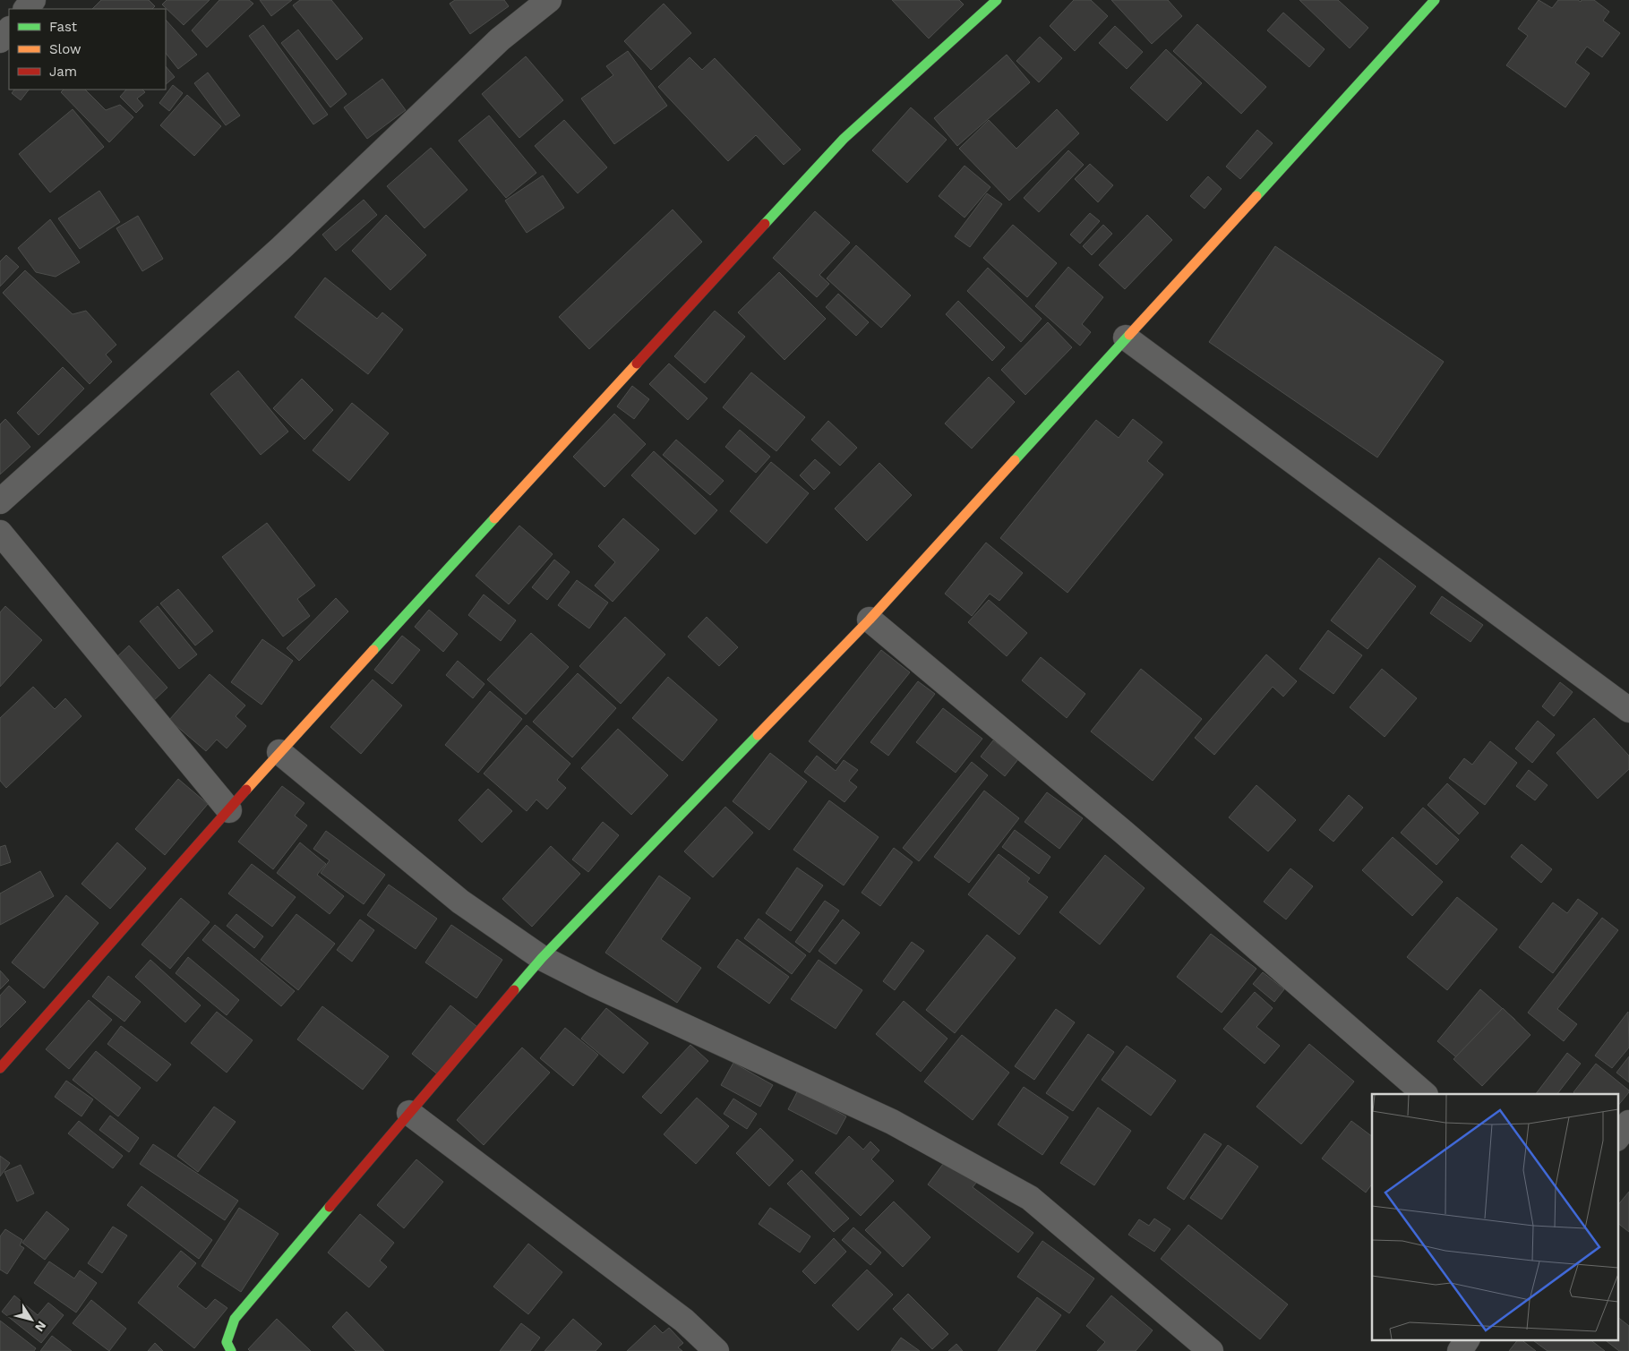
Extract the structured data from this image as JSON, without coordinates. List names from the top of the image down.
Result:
{
  "legend": ["Fast", "Slow", "Jam"],
  "north": "bottom right"
}
